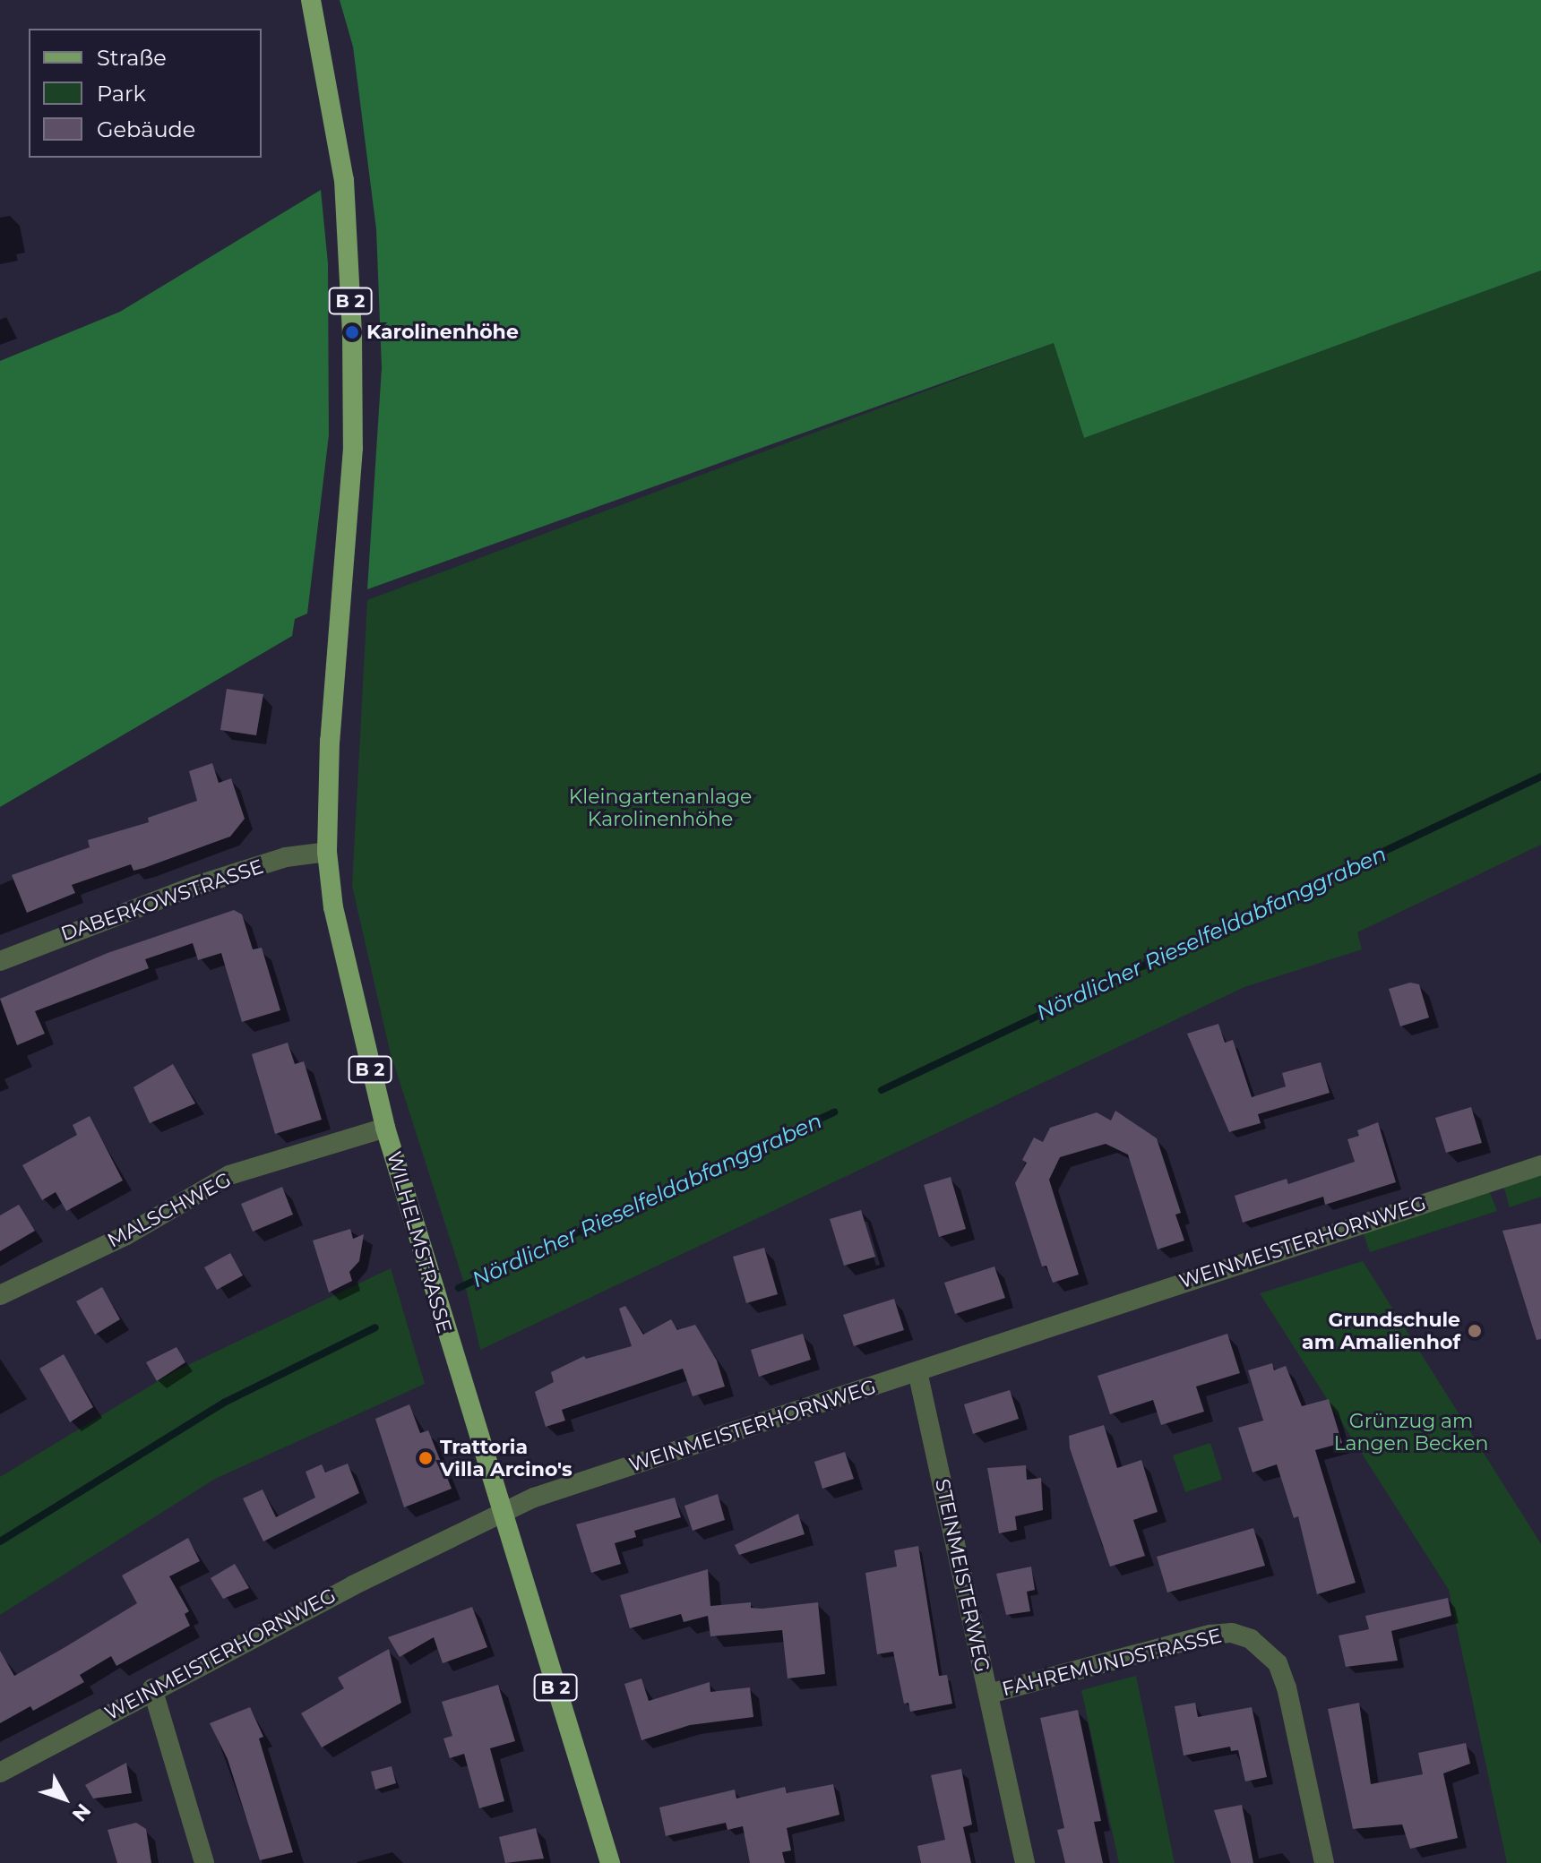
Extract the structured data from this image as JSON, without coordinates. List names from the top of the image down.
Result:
{
  "streets": {
    "main road": ["B 2", "WILHELMSTRASSE"],
    "street": [
      "DABERKOWSTRASSE",
      "MALSCHWEG",
      "WEINMEISTERHORNWEG",
      "STEINMEISTERWEG",
      "FAHREMUNDSTRASSE"
    ]
  },
  "crossings": [
    ["DABERKOWSTRASSE", "WILHELMSTRASSE"],
    ["MALSCHWEG", "WILHELMSTRASSE"],
    ["WILHELMSTRASSE", "WEINMEISTERHORNWEG"],
    ["WEINMEISTERHORNWEG", "STEINMEISTERWEG"],
    ["STEINMEISTERWEG", "FAHREMUNDSTRASSE"]
  ],
  "water": ["Nördlicher Rieselfeldabfanggraben"],
  "parks": ["Kleingartenanlage Karolinenhöhe", "Grünzug am Langen Becken"],
  "places": ["Karolinenhöhe", "Grundschule am Amalienhof", "Trattoria Villa Arcino's"],
  "legend": ["Straße", "Park", "Gebäude"],
  "north": "bottom right"
}
